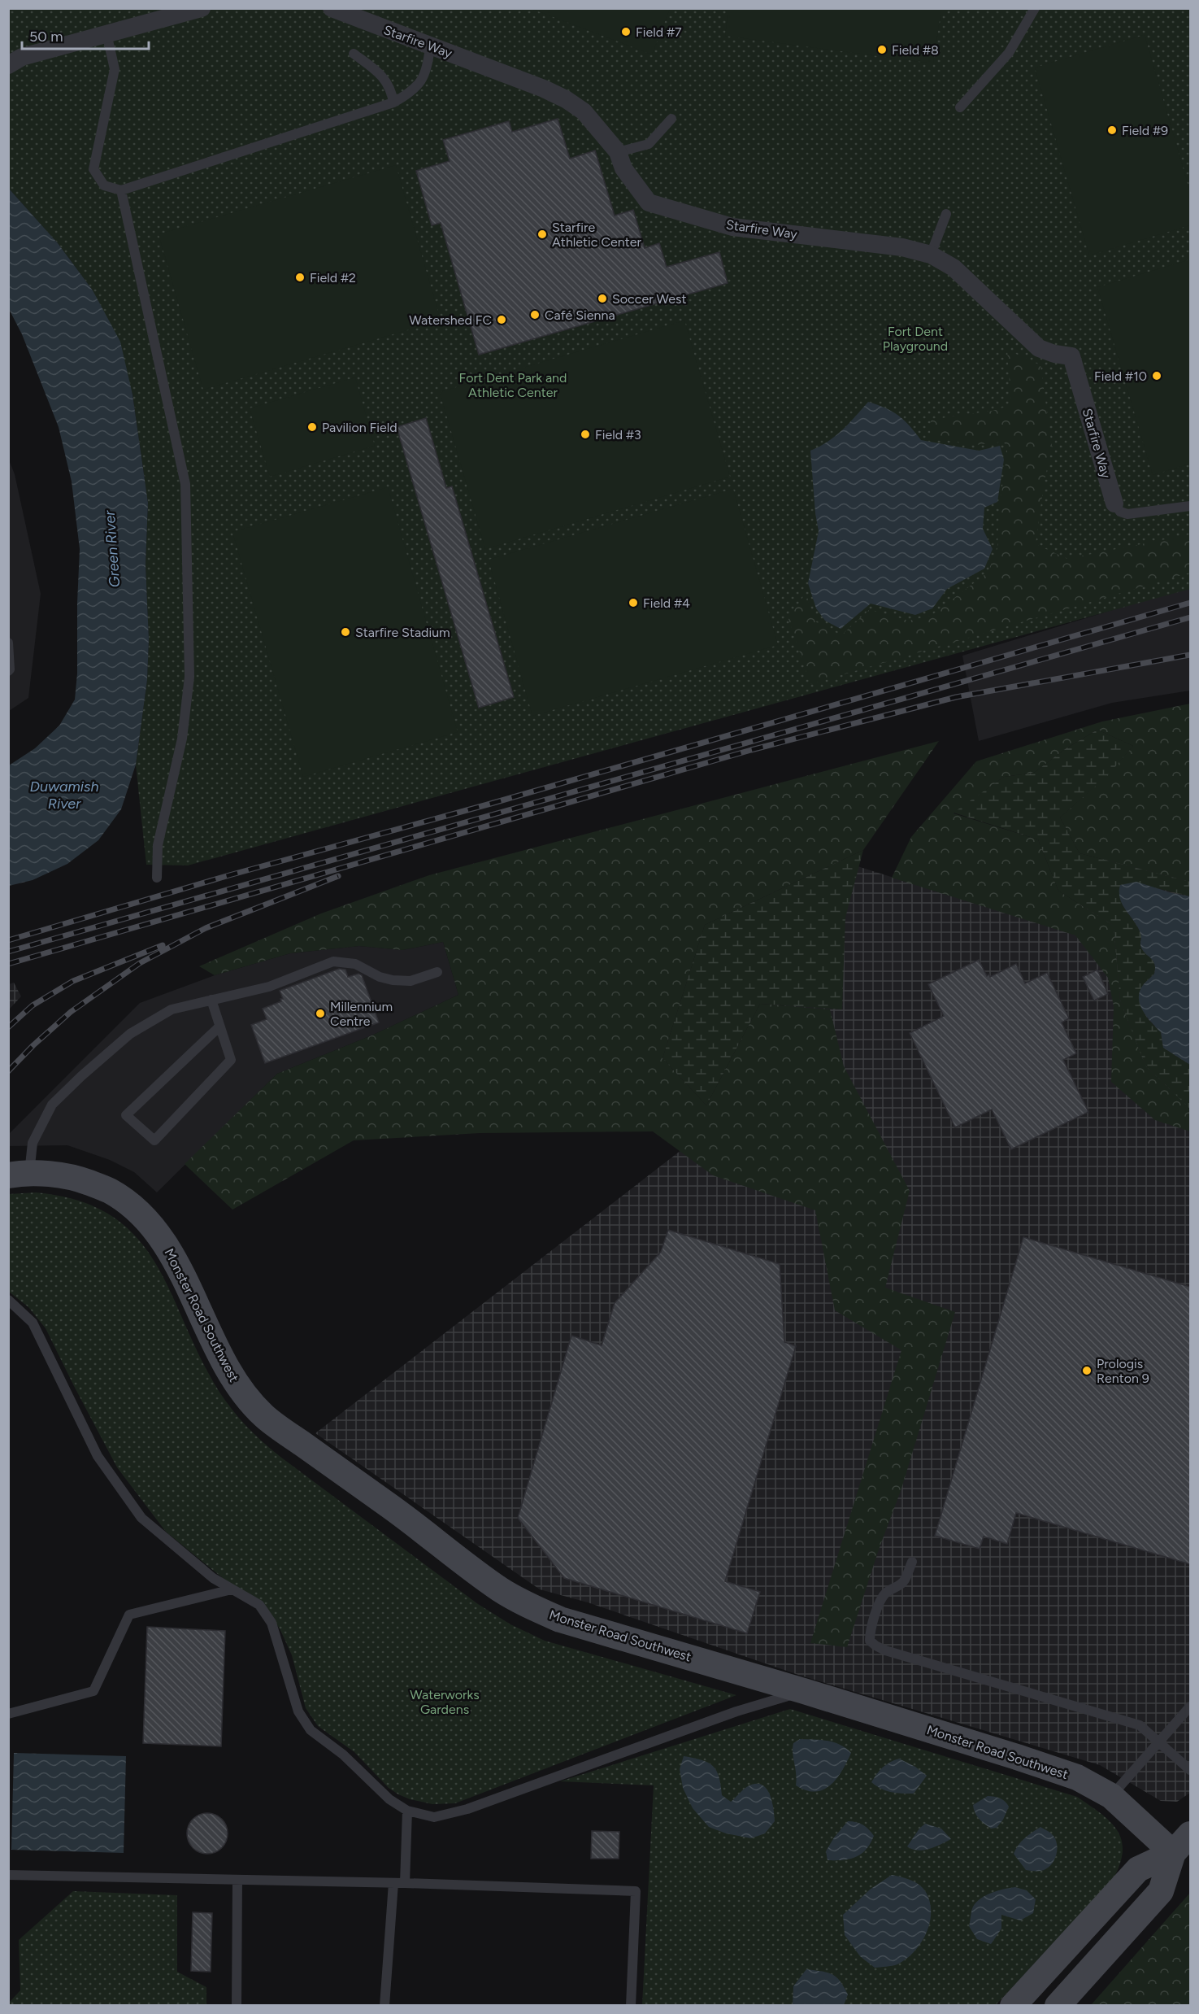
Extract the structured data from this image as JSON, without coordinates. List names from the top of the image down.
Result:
{
  "streets": {
    "street": ["Starfire Way", "Monster Road Southwest"]
  },
  "water": ["Green River", "Duwamish River"],
  "parks": ["Fort Dent Playground", "Fort Dent Park and Athletic Center", "Waterworks Gardens"],
  "places": [
    "Field #7",
    "Field #8",
    "Field #9",
    "Starfire Athletic Center",
    "Field #2",
    "Soccer West",
    "Café Sienna",
    "Watershed FC",
    "Field #10",
    "Pavilion Field",
    "Field #3",
    "Field #4",
    "Starfire Stadium",
    "Millennium Centre",
    "Prologis Renton 9"
  ],
  "scale_bar": "50 m"
}
